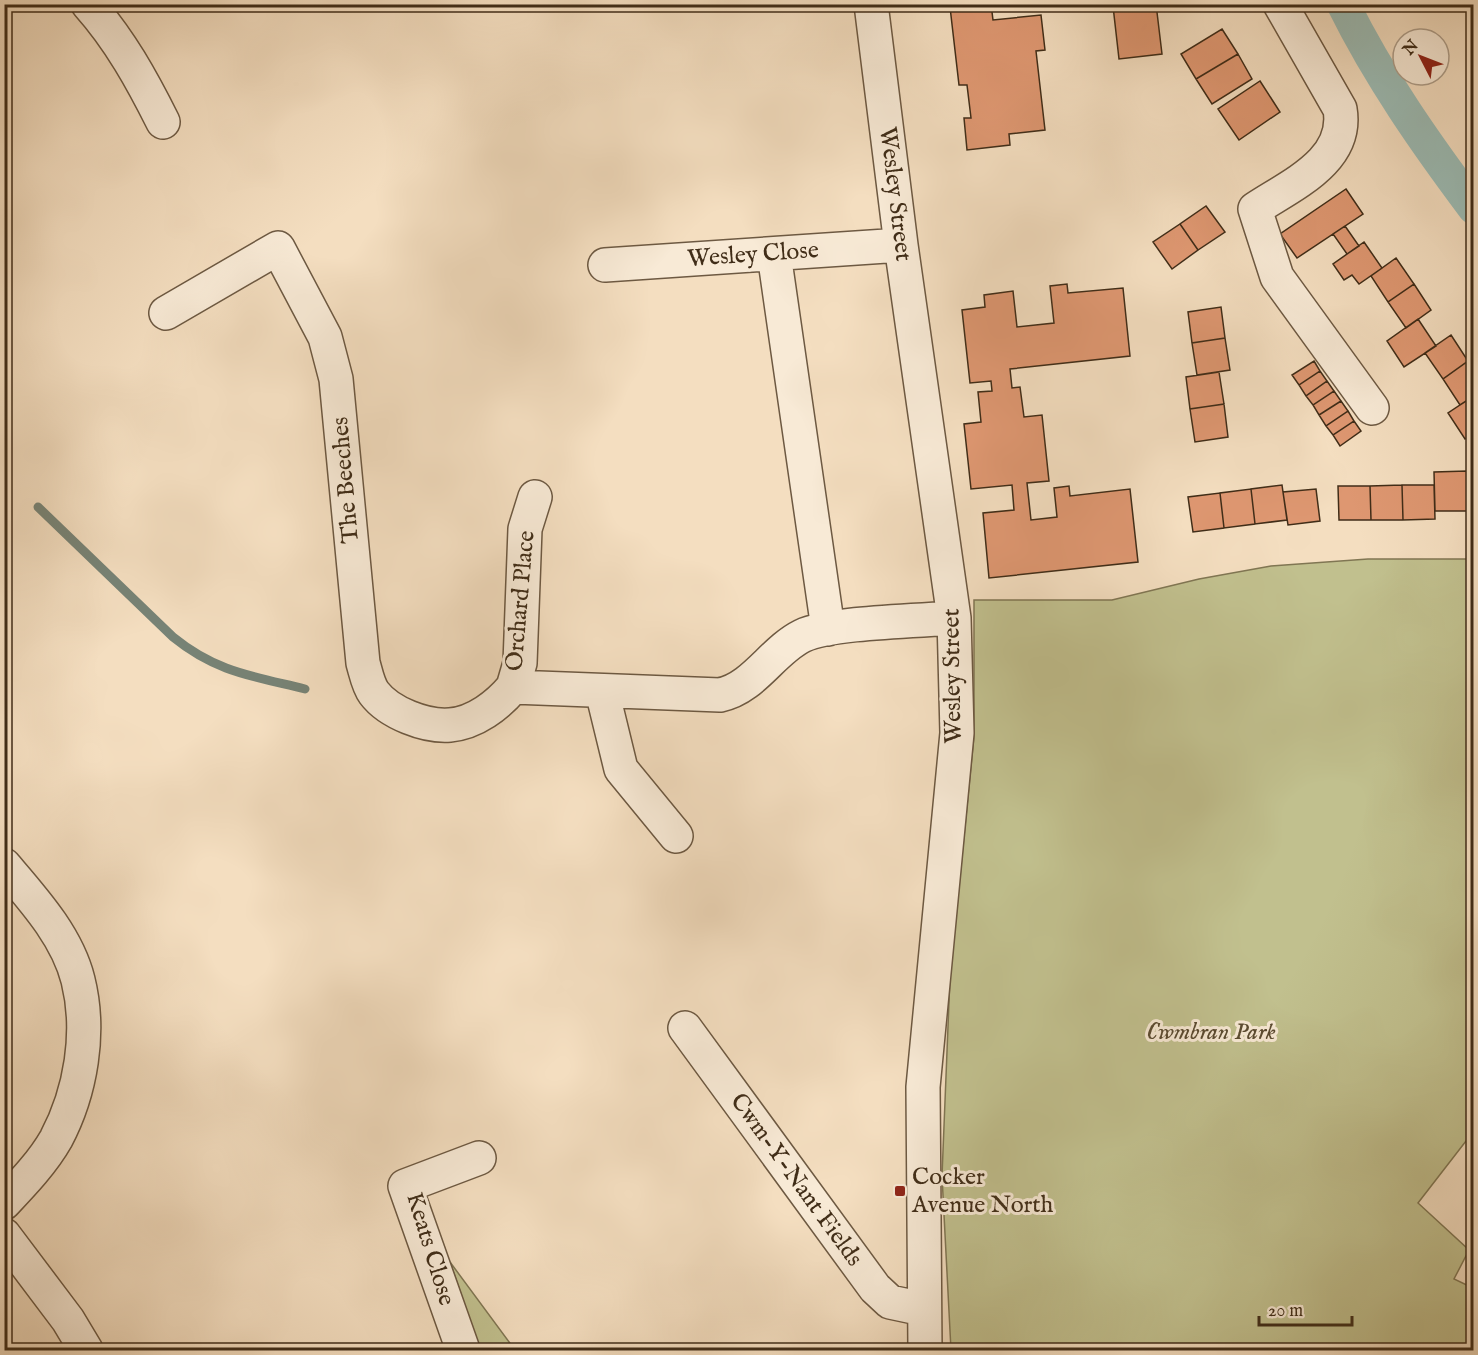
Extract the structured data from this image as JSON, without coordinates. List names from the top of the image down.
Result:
{
  "streets": {
    "street": [
      "Wesley Street",
      "Wesley Close",
      "The Beeches",
      "Orchard Place",
      "Cwm-Y-Nant Fields",
      "Keats Close"
    ]
  },
  "crossings": [
    ["Wesley Street", "Wesley Close"],
    ["Wesley Street", "Orchard Place"],
    ["Wesley Street", "Cwm-Y-Nant Fields"],
    ["The Beeches", "Orchard Place"]
  ],
  "parks": ["Cwmbran Park"],
  "places": {
    "transit": ["Cocker Avenue North"]
  },
  "scale_bar": "20 m",
  "north": "top left"
}
